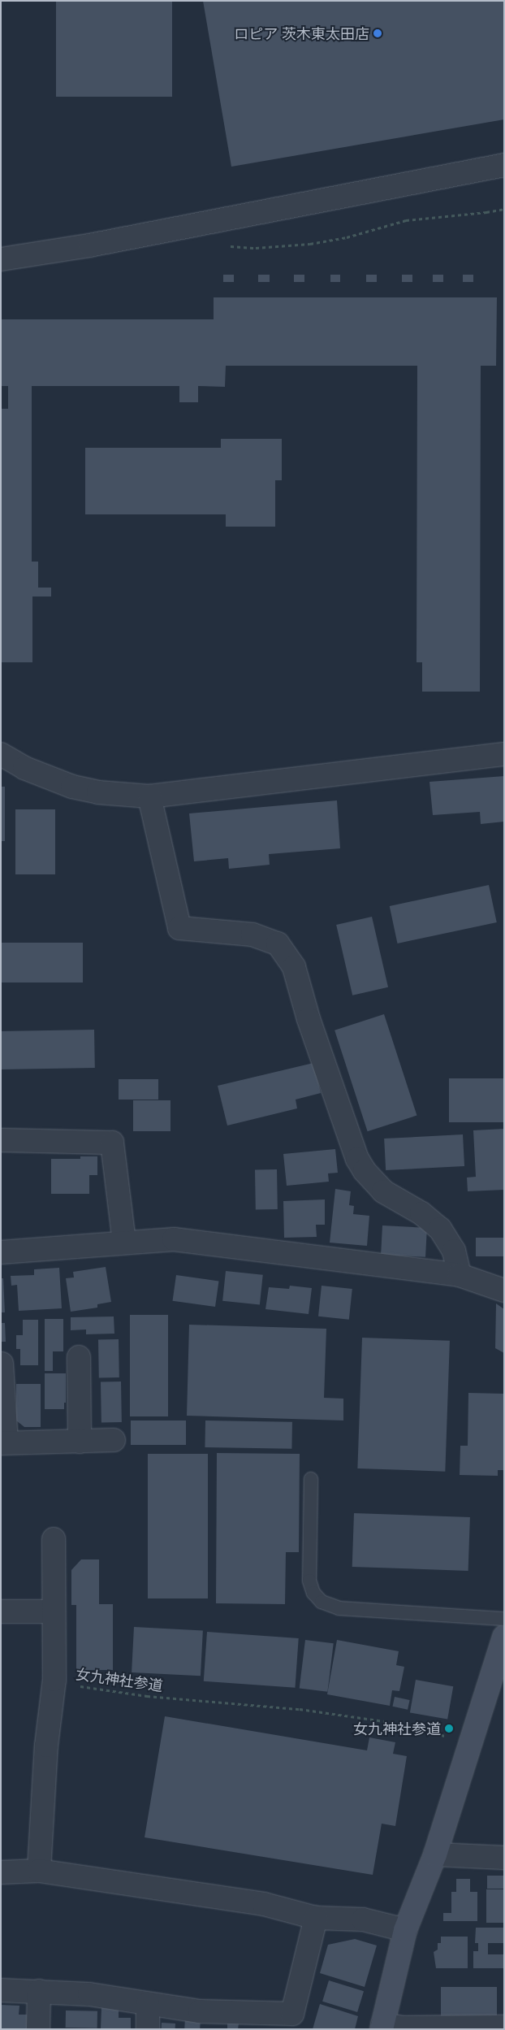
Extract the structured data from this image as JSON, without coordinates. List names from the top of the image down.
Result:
{
  "streets": {
    "path": ["女九神社参道"]
  },
  "places": ["ロピア 茨木東太田店", "女九神社参道"]
}
